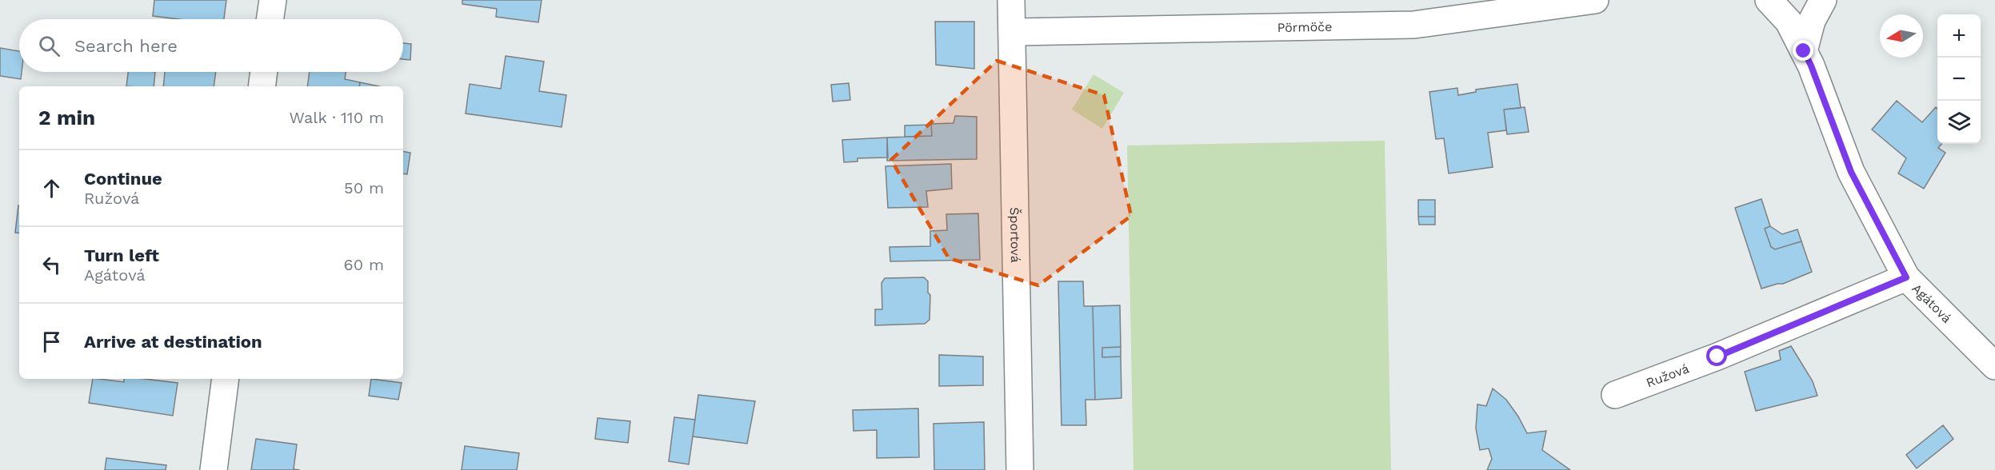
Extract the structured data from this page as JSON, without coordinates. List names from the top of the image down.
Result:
{
  "streets": {
    "street": [
      "Pörmöče",
      "Športová",
      "Agátová",
      "Ružová"
    ]
  },
  "crossings": [
    ["Pörmöče", "Športová"],
    ["Agátová", "Ružová"]
  ],
  "north": "left",
  "page": {
    "map_buttons": ["+", "−"],
    "search": "Search here",
    "heading": ["2 min", "Walk · 110 m"],
    "list": [
      ["Continue", "Ružová", "50 m"],
      ["Turn left", "Agátová", "60 m"],
      "Arrive at destination"
    ]
  }
}
